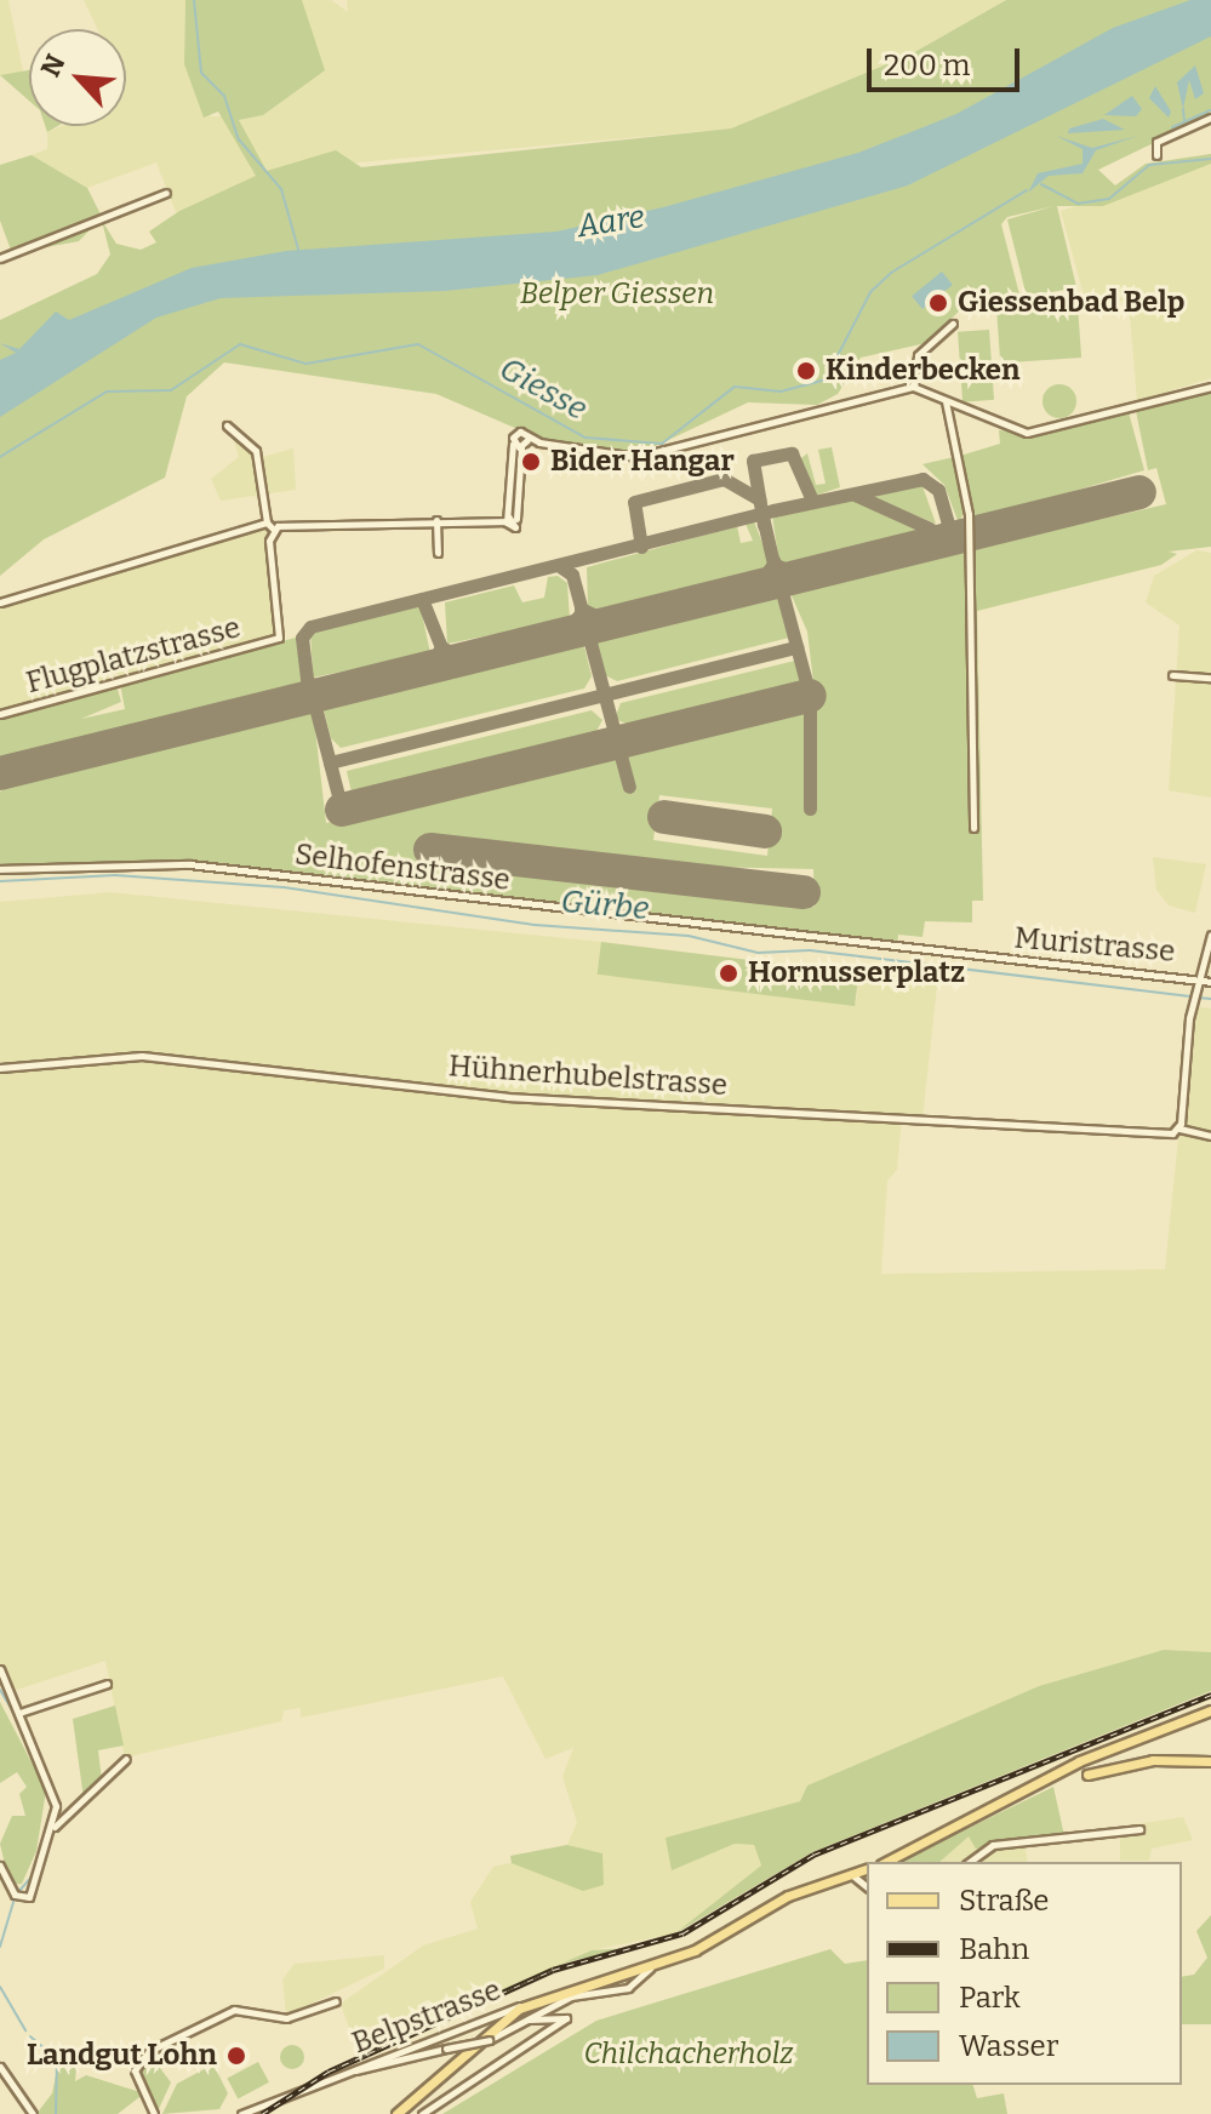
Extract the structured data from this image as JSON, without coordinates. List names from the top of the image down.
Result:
{
  "streets": {
    "street": [
      "Flugplatzstrasse",
      "Selhofenstrasse",
      "Muristrasse",
      "Hühnerhubelstrasse",
      "Belpstrasse"
    ]
  },
  "crossings": [
    ["Selhofenstrasse", "Muristrasse"]
  ],
  "water": ["Aare", "Giesse", "Gürbe"],
  "parks": ["Belper Giessen", "Chilchacherholz"],
  "places": [
    "Giessenbad Belp",
    "Kinderbecken",
    "Bider Hangar",
    "Hornusserplatz",
    "Landgut Lohn"
  ],
  "legend": [
    "Straße",
    "Bahn",
    "Park",
    "Wasser"
  ],
  "scale_bar": "200 m",
  "north": "top left"
}
